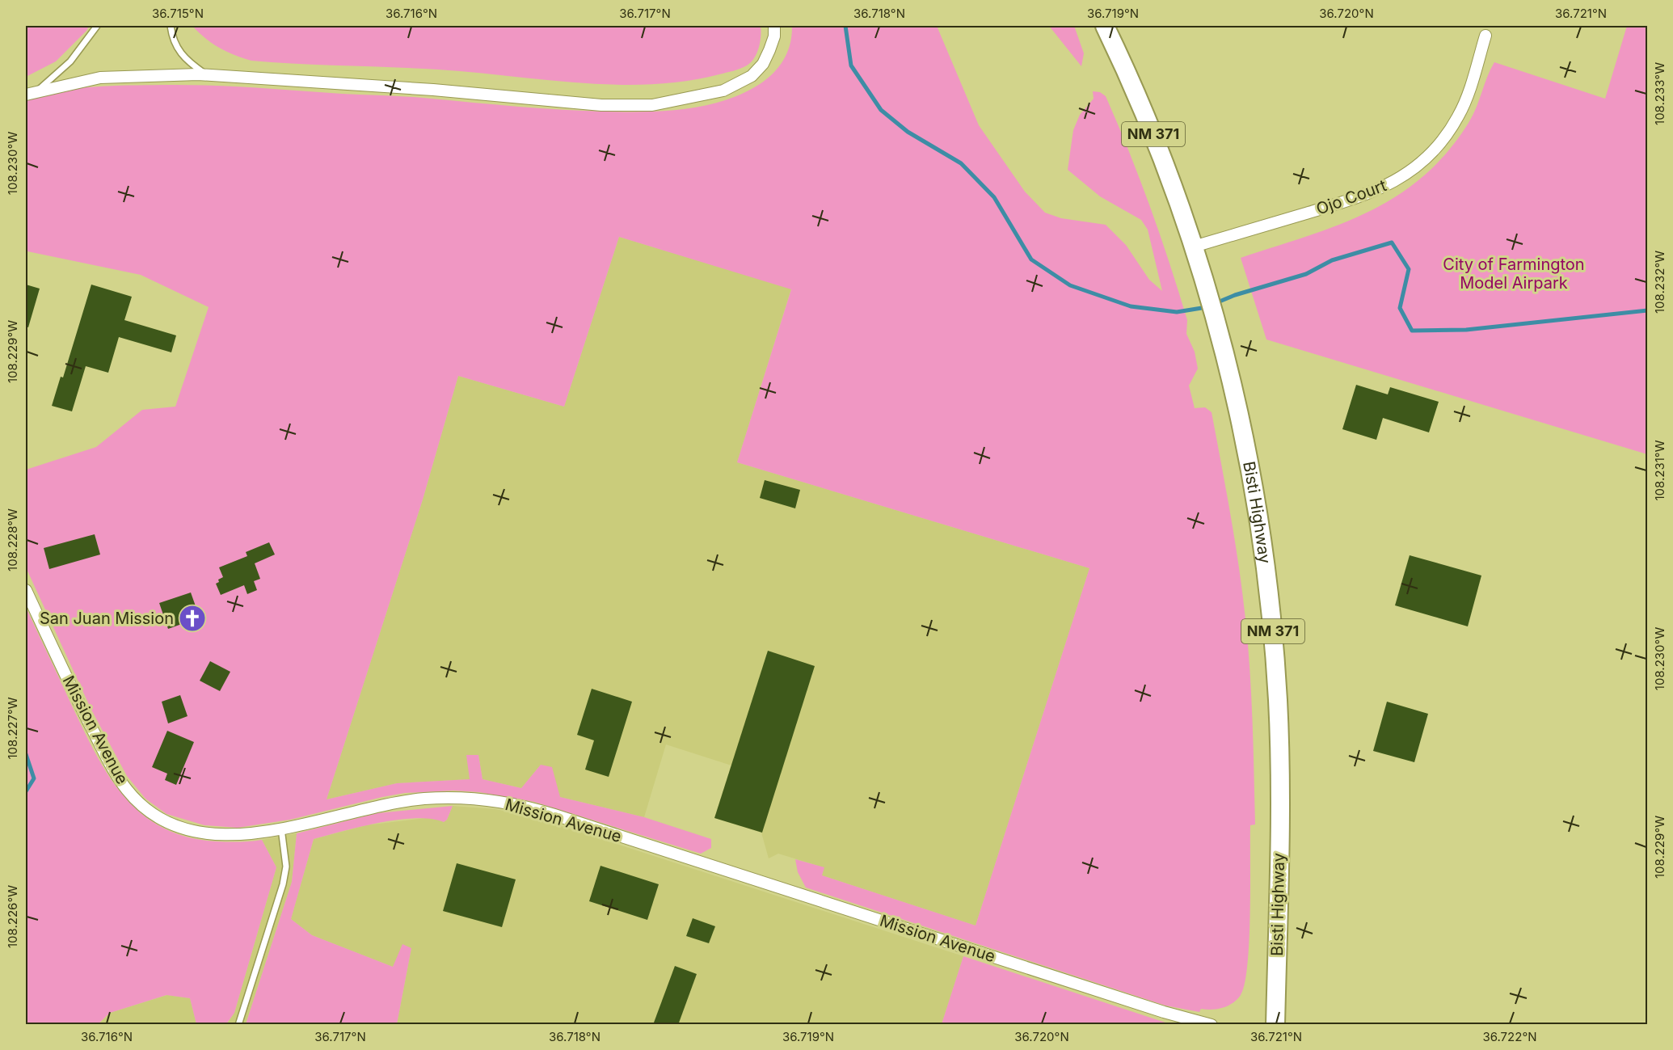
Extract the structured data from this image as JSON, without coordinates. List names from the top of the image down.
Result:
{
  "streets": {
    "main road": ["NM 371", "Bisti Highway"],
    "street": ["Ojo Court", "Mission Avenue"]
  },
  "crossings": [
    ["Ojo Court", "Bisti Highway"]
  ],
  "parks": ["City of Farmington Model Airpark"],
  "places": {
    "church": ["San Juan Mission"]
  },
  "coordinates": [
    "36.715°N",
    "36.716°N",
    "36.717°N",
    "36.718°N",
    "36.719°N",
    "36.720°N",
    "36.721°N",
    "108.233°W",
    "108.230°W",
    "108.232°W",
    "108.229°W",
    "108.231°W",
    "108.228°W",
    "108.227°W",
    "108.226°W",
    "36.722°N"
  ]
}
